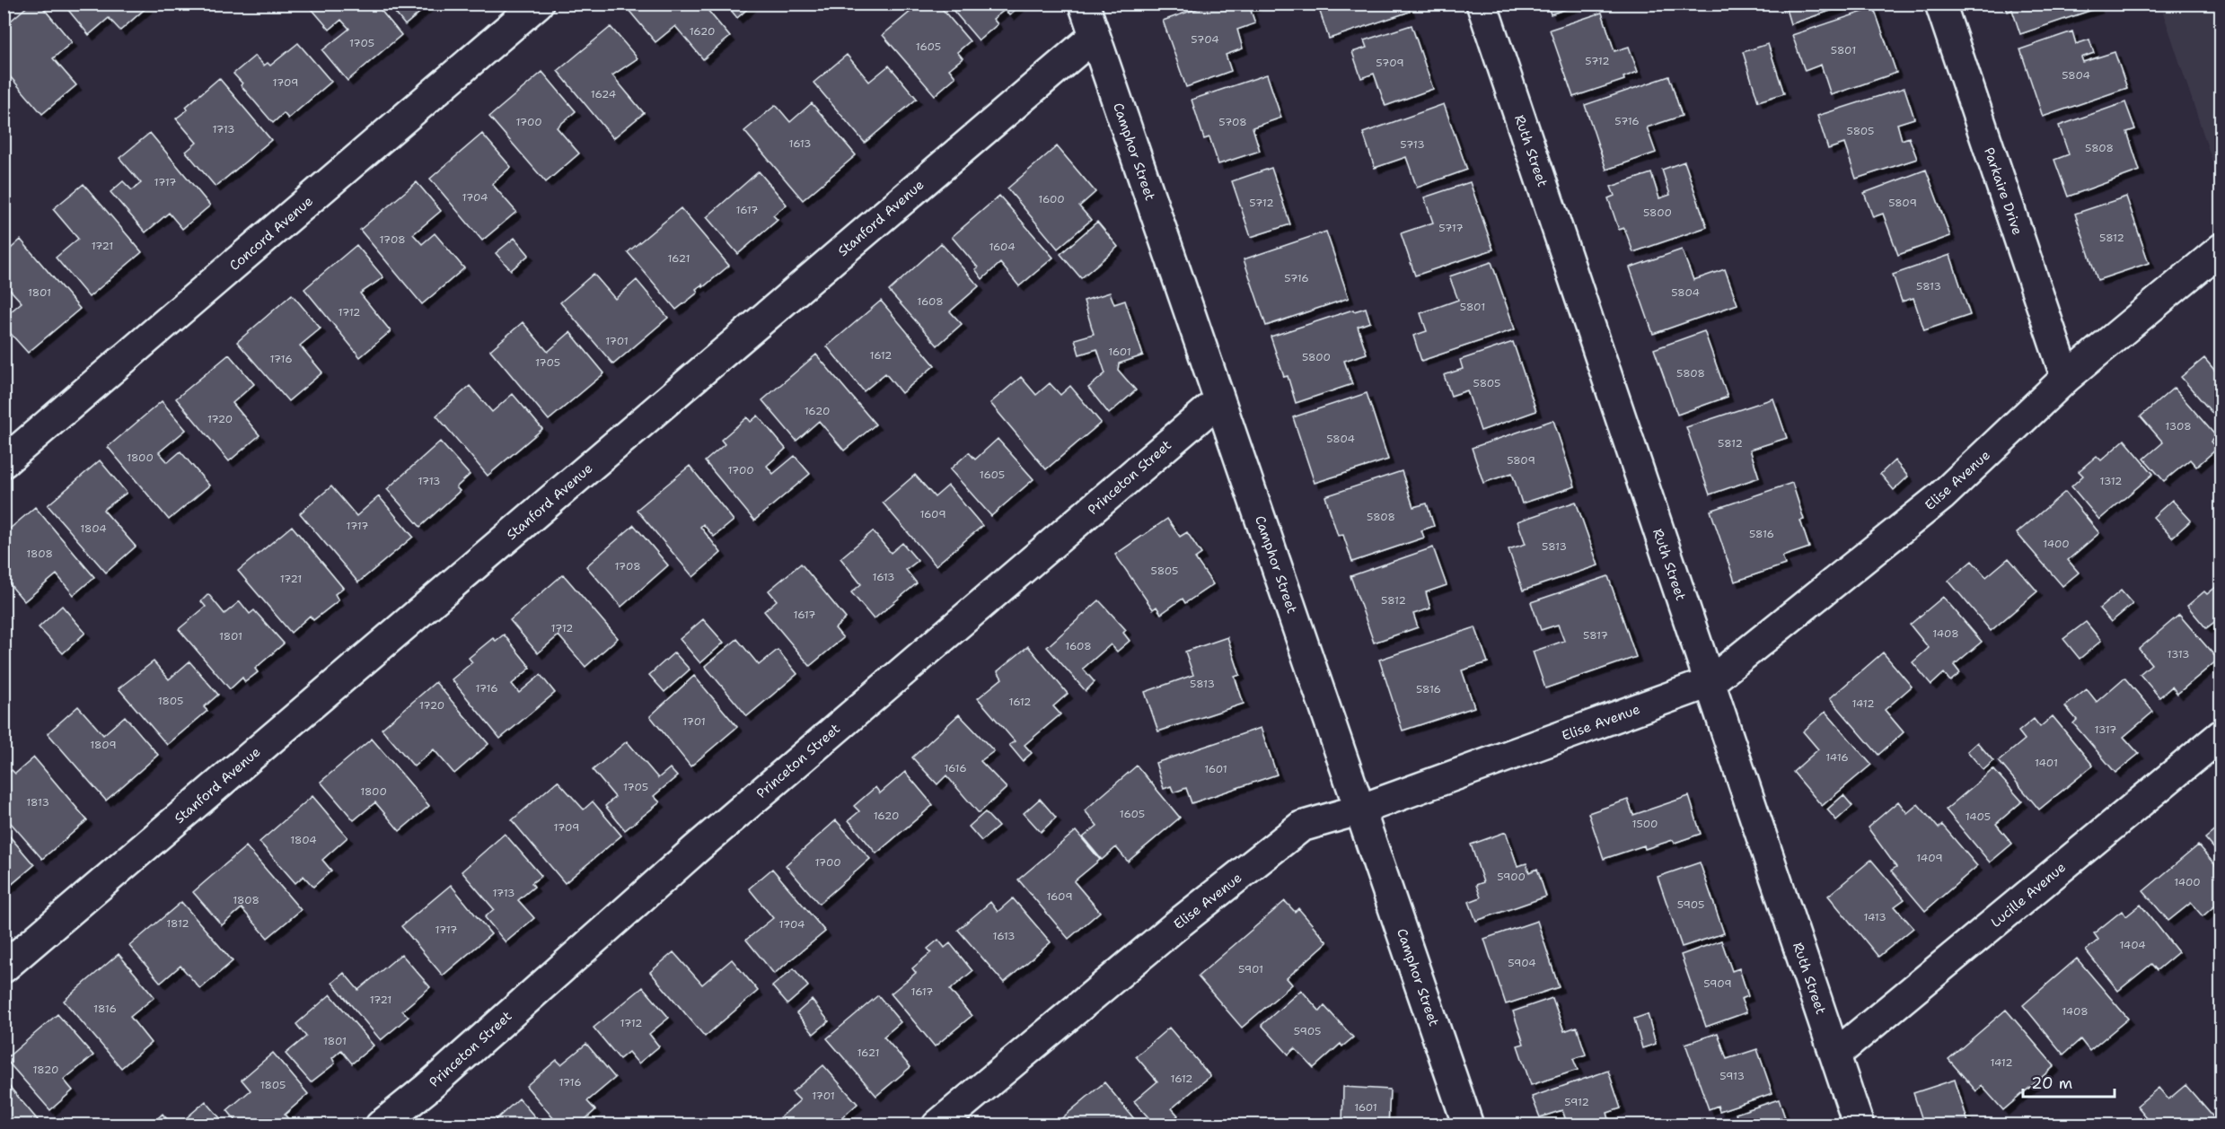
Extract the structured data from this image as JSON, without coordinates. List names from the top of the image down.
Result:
{
  "streets": {
    "street": [
      "Ruth Street",
      "Camphor Street",
      "Parkaire Drive",
      "Stanford Avenue",
      "Concord Avenue",
      "Princeton Street",
      "Elise Avenue",
      "Lucille Avenue"
    ]
  },
  "crossings": [
    ["Ruth Street", "Elise Avenue"],
    ["Ruth Street", "Lucille Avenue"],
    ["Camphor Street", "Stanford Avenue"],
    ["Camphor Street", "Princeton Street"],
    ["Camphor Street", "Elise Avenue"],
    ["Parkaire Drive", "Elise Avenue"]
  ],
  "house_numbers": [
    "1620",
    "5704",
    "1705",
    "1605",
    "5801",
    "5712",
    "5709",
    "5804",
    "1709",
    "1624",
    "5716",
    "1700",
    "5708",
    "1713",
    "5805",
    "1613",
    "5713",
    "5808",
    "1717",
    "1704",
    "1600",
    "5712",
    "5809",
    "1617",
    "5800",
    "5717",
    "5812",
    "1708",
    "1721",
    "1604",
    "1621",
    "5716",
    "5813",
    "1801",
    "5804",
    "1608",
    "5801",
    "1712",
    "1701",
    "1601",
    "1612",
    "5800",
    "1716",
    "1705",
    "5808",
    "5805",
    "1620",
    "1720",
    "1308",
    "5804",
    "5812",
    "1800",
    "5809",
    "1700",
    "1605",
    "1713",
    "1312",
    "1609",
    "5808",
    "1717",
    "1804",
    "5816",
    "1400",
    "5813",
    "1808",
    "1708",
    "5805",
    "1613",
    "1721",
    "5812",
    "1617",
    "1712",
    "1408",
    "5817",
    "1801",
    "1608",
    "1313",
    "5813",
    "1716",
    "5816",
    "1805",
    "1612",
    "1412",
    "1720",
    "1701",
    "1317",
    "1809",
    "1416",
    "1401",
    "1616",
    "1601",
    "1705",
    "1800",
    "1813",
    "1605",
    "1620",
    "1405",
    "1500",
    "1709",
    "1804",
    "1409",
    "1700",
    "5900",
    "1400",
    "1713",
    "1609",
    "1808",
    "5905",
    "1413",
    "1812",
    "1704",
    "1717",
    "1613",
    "1404",
    "5904",
    "5901",
    "5909",
    "1617",
    "1721",
    "1816",
    "1408",
    "1712",
    "5905",
    "1801",
    "1621",
    "1412",
    "1820",
    "5913",
    "1612",
    "1716",
    "1805",
    "1701",
    "5912",
    "1601"
  ],
  "scale_bar": "20 m"
}
